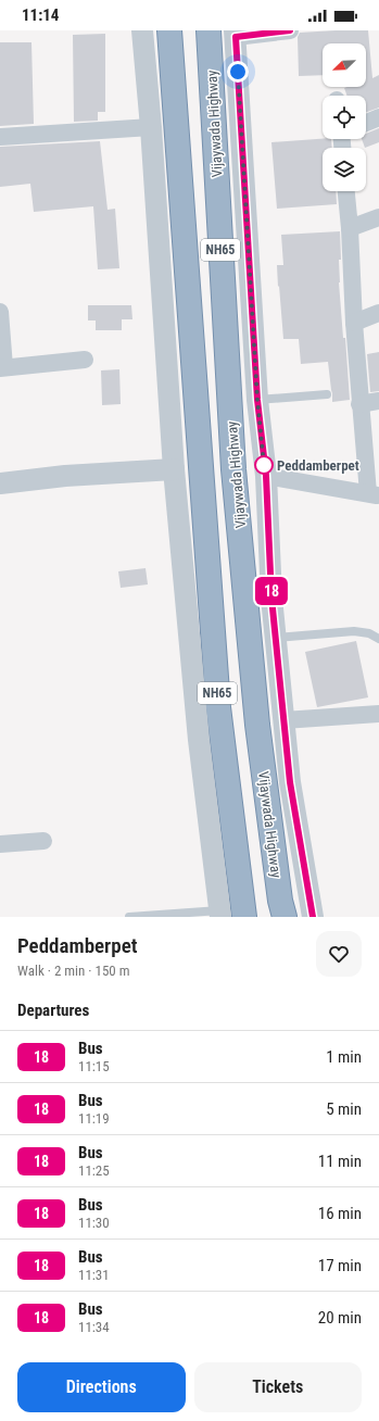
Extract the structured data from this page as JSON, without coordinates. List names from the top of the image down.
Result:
{
  "streets": {
    "highway": ["Vijaywada Highway", "NH65"]
  },
  "places": ["Peddamberpet"],
  "lines": ["bus line 18"],
  "north": "bottom left",
  "page": {
    "status": "11:14",
    "on_map": "18",
    "heading": [
      ["Peddamberpet", "Walk · 2 min · 150 m"],
      "Departures"
    ],
    "list": [
      {
        "mark": "18",
        "name": "Bus",
        "note": "11:15",
        "value": "1 min"
      },
      {
        "mark": "18",
        "name": "Bus",
        "note": "11:19",
        "value": "5 min"
      },
      {
        "mark": "18",
        "name": "Bus",
        "note": "11:25",
        "value": "11 min"
      },
      {
        "mark": "18",
        "name": "Bus",
        "note": "11:30",
        "value": "16 min"
      },
      {
        "mark": "18",
        "name": "Bus",
        "note": "11:31",
        "value": "17 min"
      },
      {
        "mark": "18",
        "name": "Bus",
        "note": "11:34",
        "value": "20 min"
      }
    ],
    "buttons": ["Directions", "Tickets"]
  }
}
